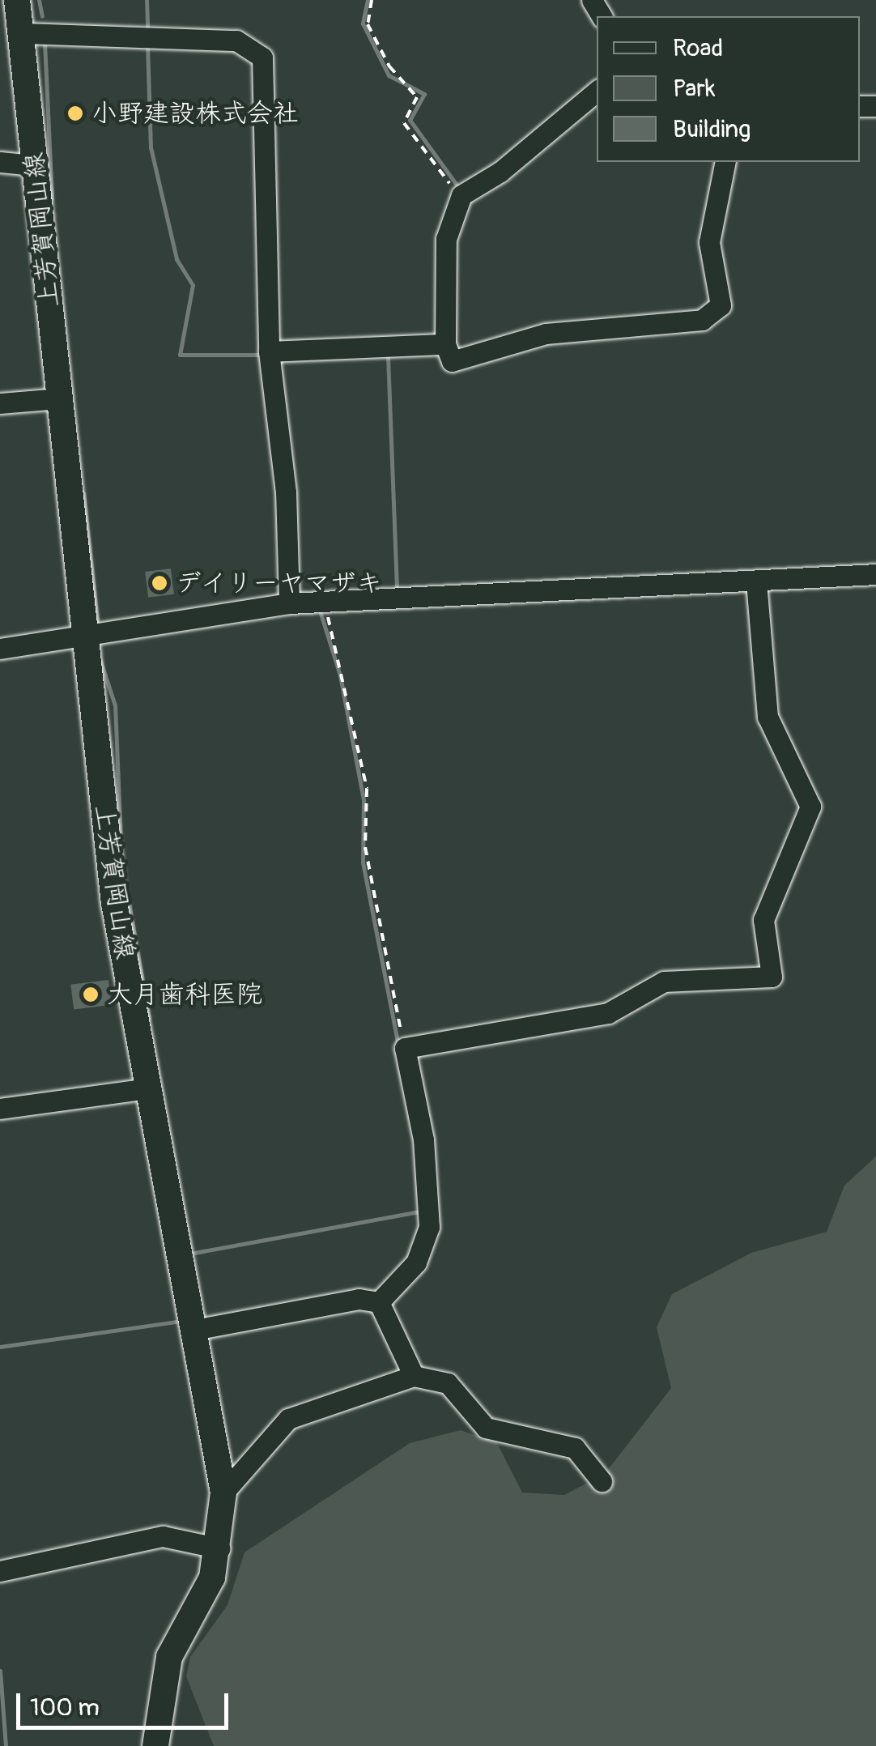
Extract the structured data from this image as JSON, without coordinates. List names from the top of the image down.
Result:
{
  "streets": {
    "main road": ["上芳賀岡山線"]
  },
  "places": ["小野建設株式会社", "デイリーヤマザキ", "大月歯科医院"],
  "legend": ["Road", "Park", "Building"],
  "scale_bar": "100 m"
}
